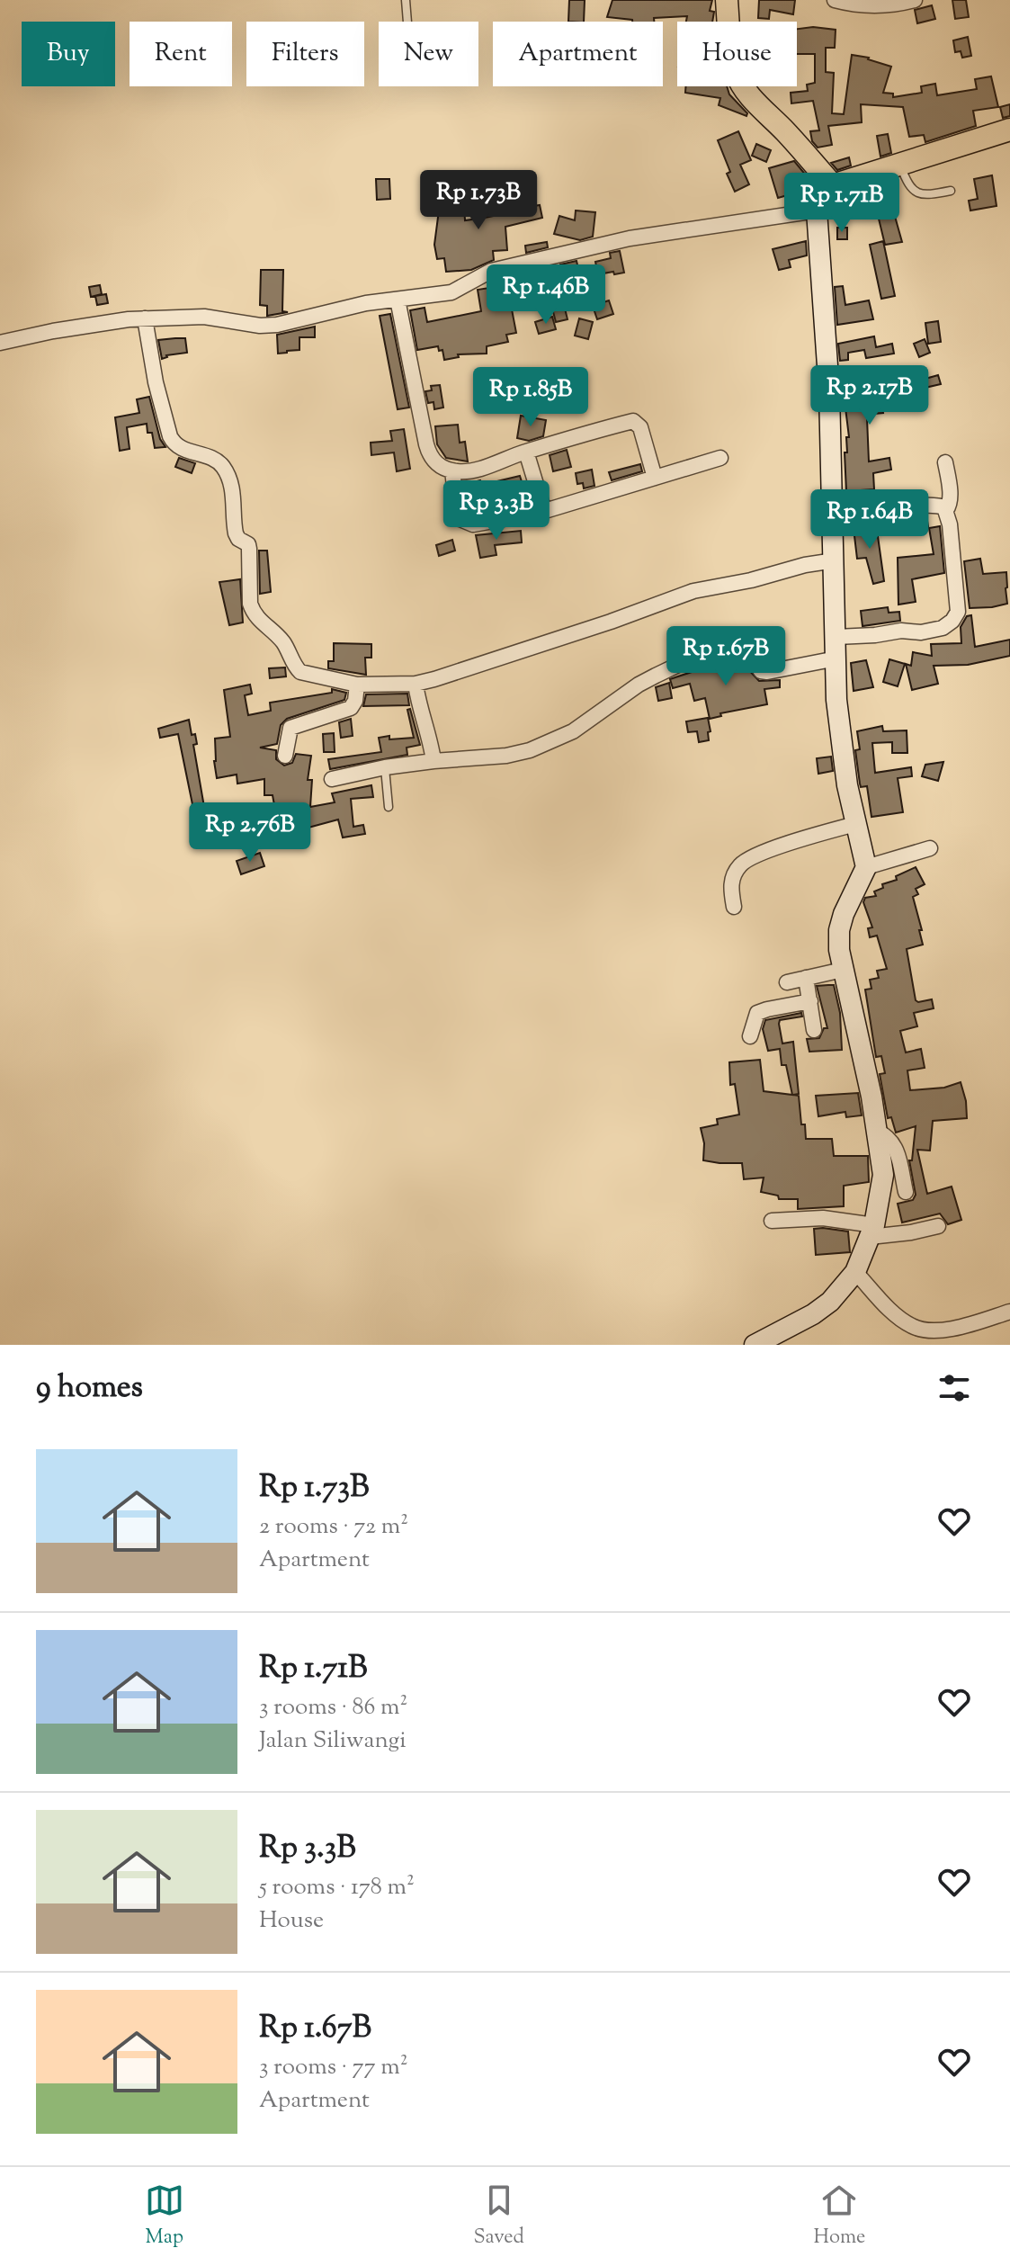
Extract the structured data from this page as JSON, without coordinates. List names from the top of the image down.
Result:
{
  "page": {
    "chip": [
      "Buy",
      "Rent",
      "Filters",
      "New",
      "Apartment",
      "House"
    ],
    "price": [
      "Rp 1.73B",
      "Rp 1.71B",
      "Rp 1.46B",
      "Rp 2.17B",
      "Rp 1.85B",
      "Rp 3.3B",
      "Rp 1.64B",
      "Rp 1.67B",
      "Rp 2.76B"
    ],
    "heading": "9 homes",
    "list": [
      {
        "name": "Rp 1.73B",
        "note": "2 rooms · 72 m² · Apartment"
      },
      {
        "name": "Rp 1.71B",
        "note": "3 rooms · 86 m² · Jalan Siliwangi"
      },
      {
        "name": "Rp 3.3B",
        "note": "5 rooms · 178 m² · House"
      },
      {
        "name": "Rp 1.67B",
        "note": "3 rooms · 77 m² · Apartment"
      }
    ],
    "tabs": ["Map", "Saved", "Home"]
  }
}
